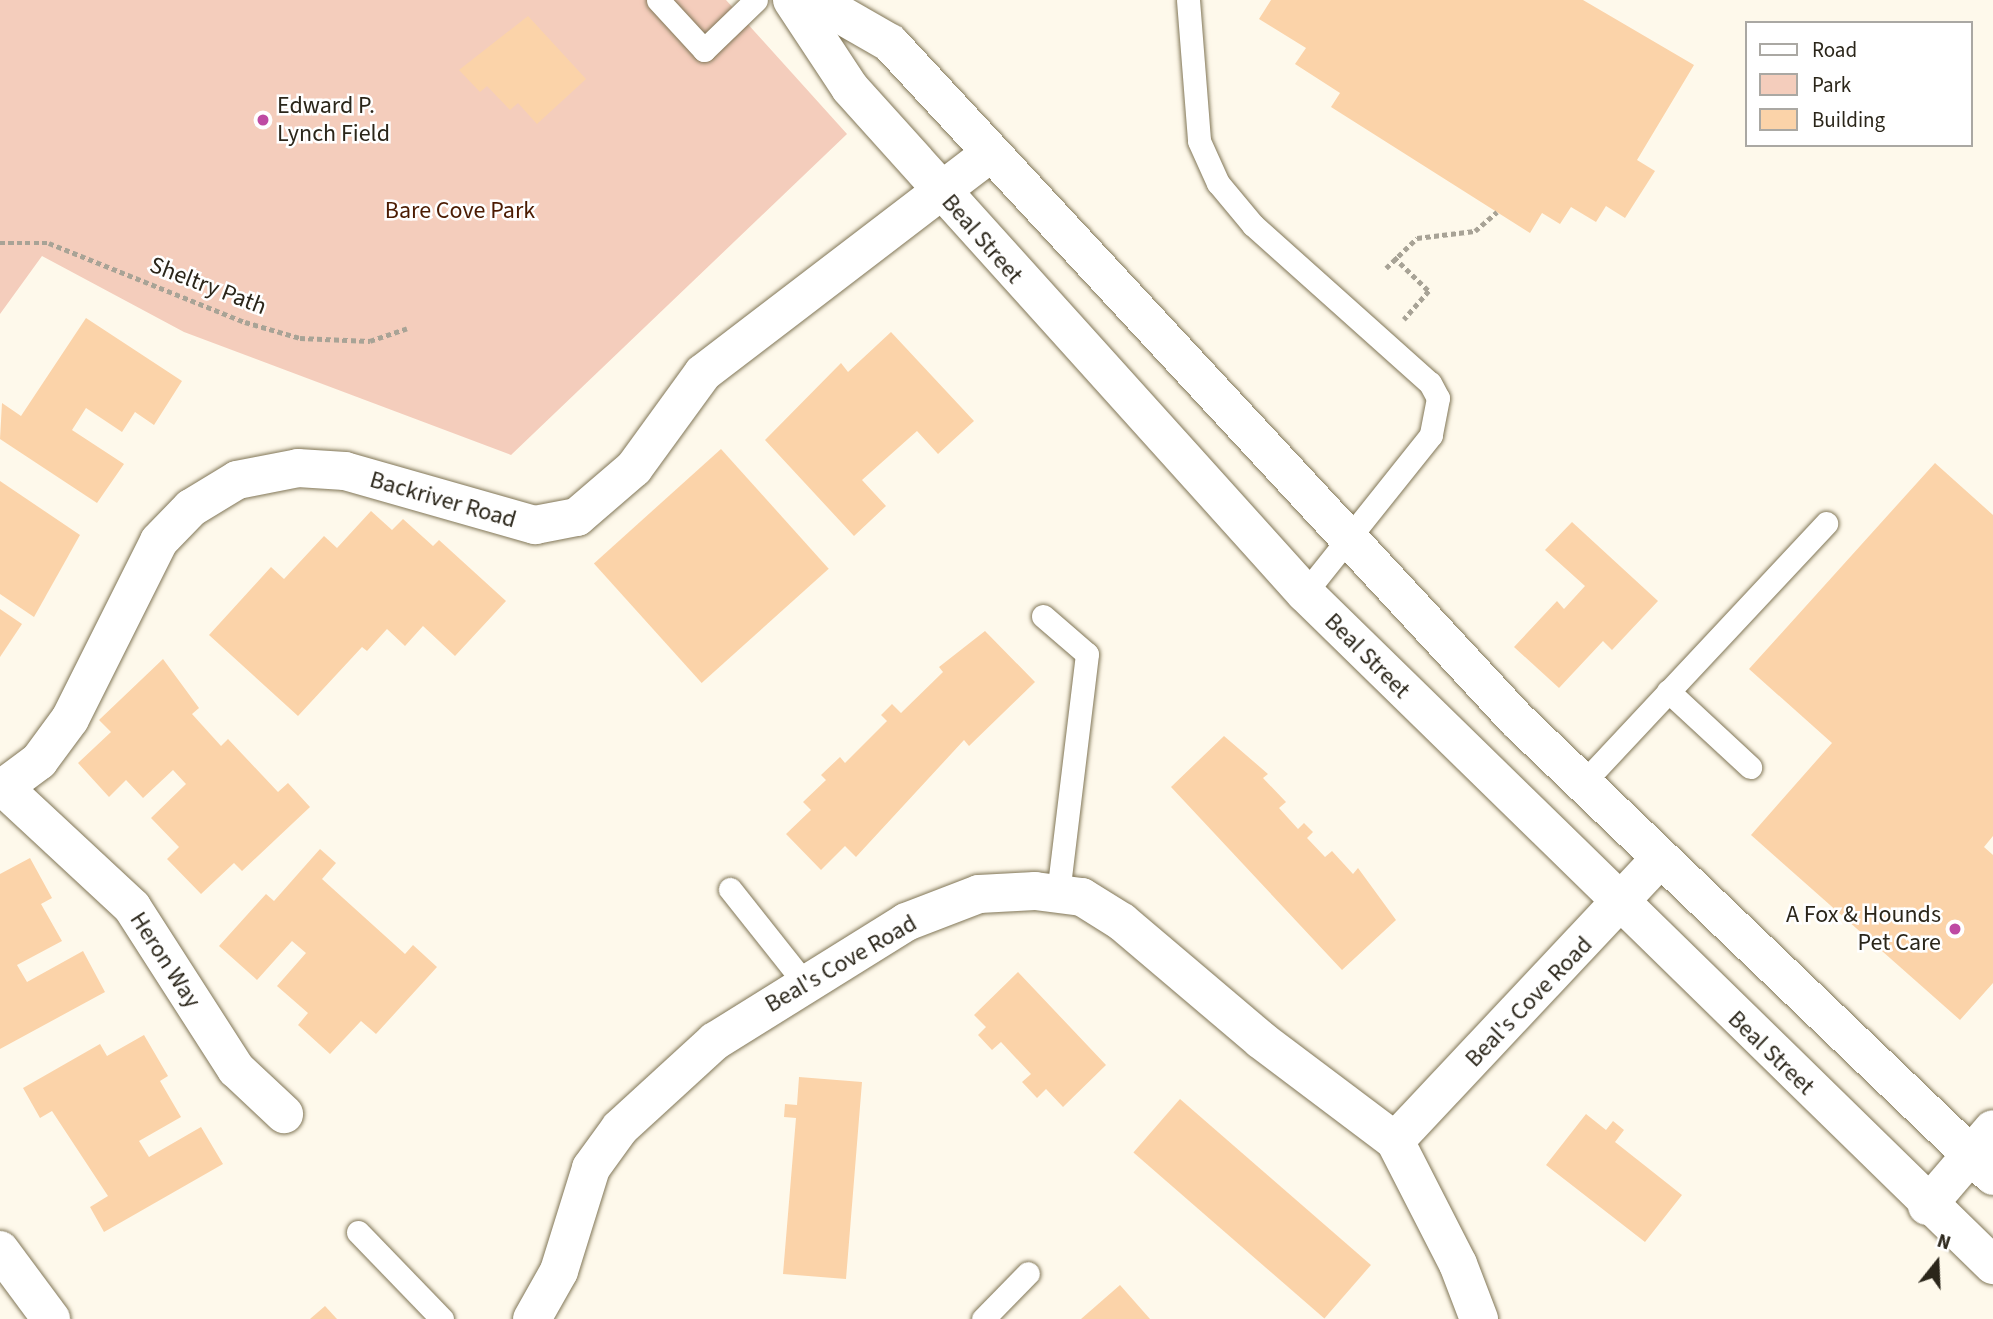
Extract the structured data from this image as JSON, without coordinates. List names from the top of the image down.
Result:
{
  "streets": {
    "street": [
      "Beal Street",
      "Backriver Road",
      "Heron Way",
      "Beal's Cove Road"
    ],
    "path": ["Sheltry Path"]
  },
  "crossings": [
    ["Beal Street", "Backriver Road"],
    ["Beal Street", "Beal's Cove Road"],
    ["Backriver Road", "Heron Way"]
  ],
  "parks": ["Bare Cove Park"],
  "places": ["Edward P. Lynch Field", "A Fox & Hounds Pet Care"],
  "legend": ["Road", "Park", "Building"],
  "north": "top"
}
